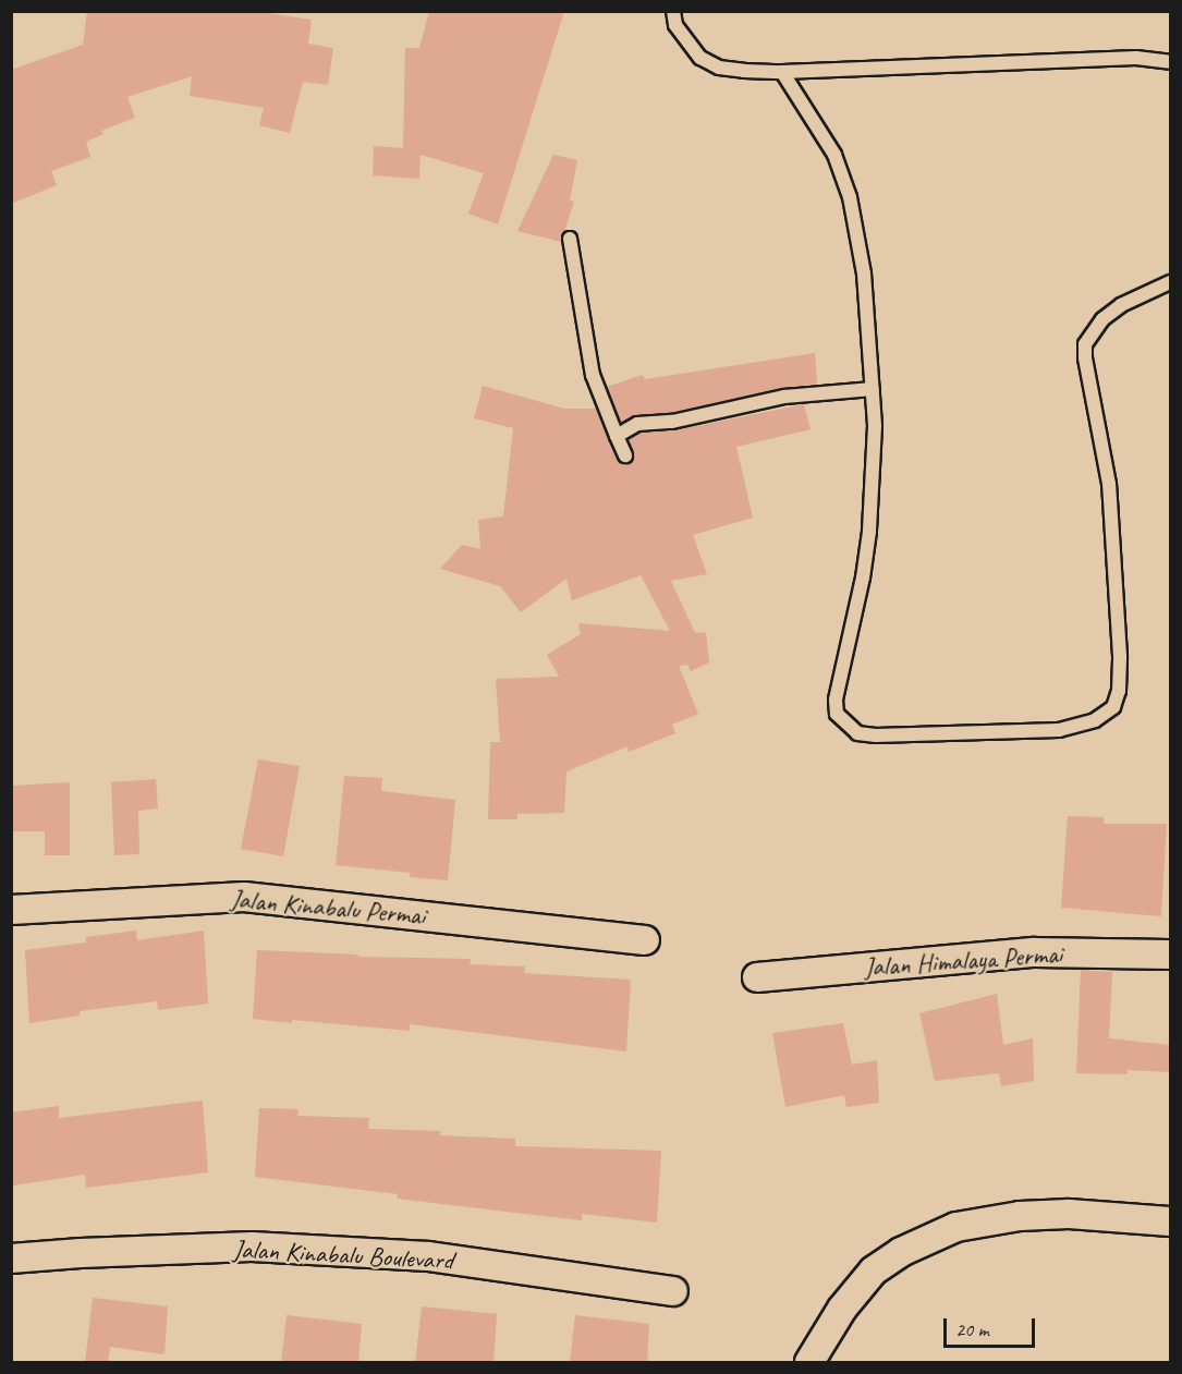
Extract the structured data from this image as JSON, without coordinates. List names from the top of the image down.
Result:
{
  "streets": {
    "street": ["Jalan Kinabalu Permai", "Jalan Himalaya Permai", "Jalan Kinabalu Boulevard"]
  },
  "scale_bar": "20 m"
}
